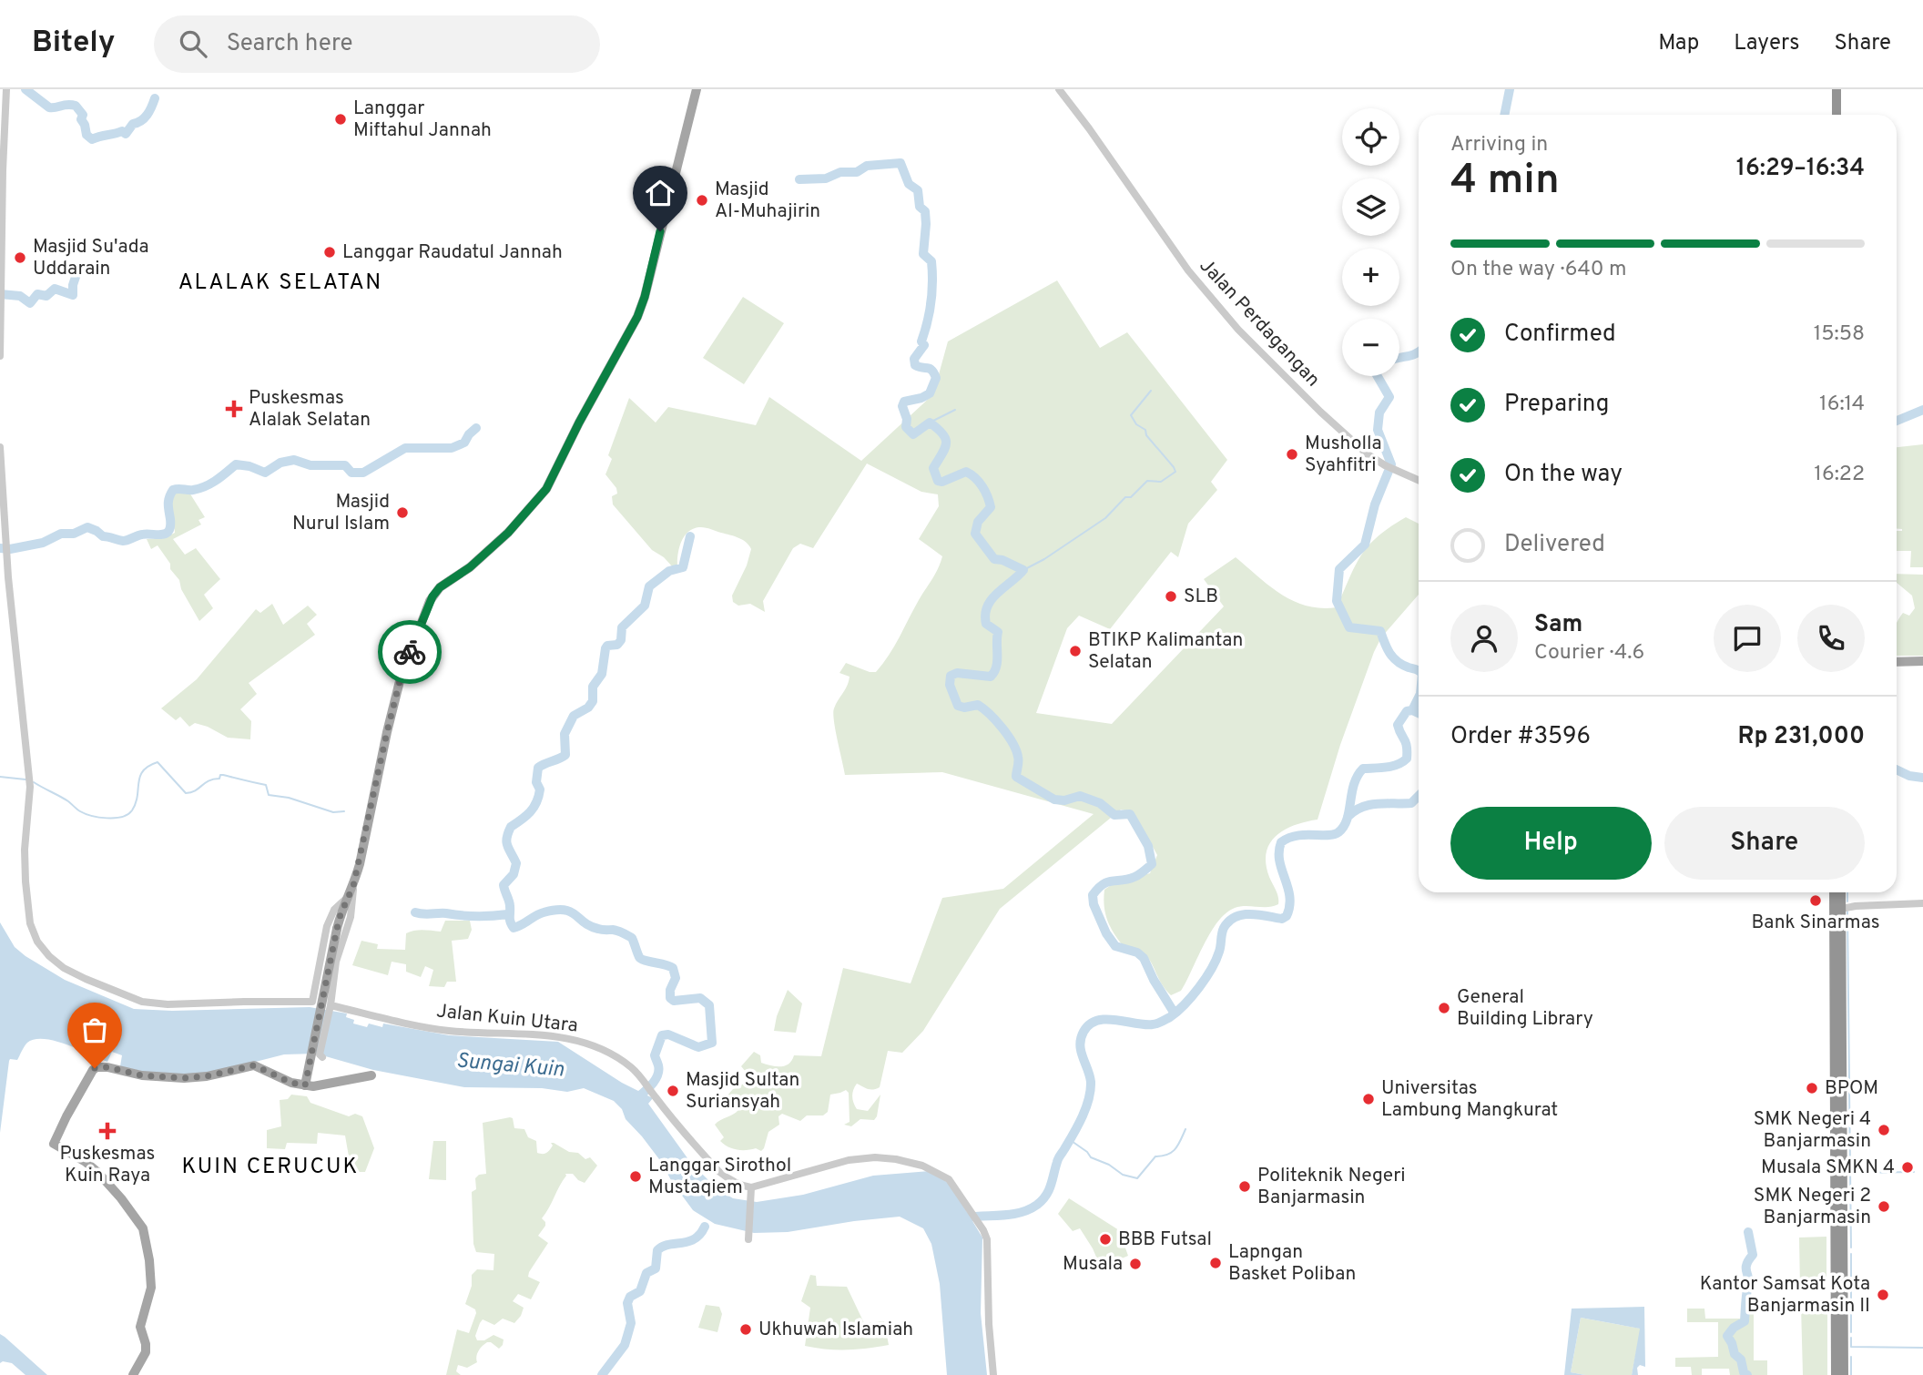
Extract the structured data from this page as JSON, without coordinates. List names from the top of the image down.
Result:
{
  "streets": {
    "street": ["Jalan Perdagangan", "Jalan Kuin Utara"]
  },
  "districts": ["ALALAK SELATAN", "KUIN CERUCUK"],
  "water": ["Sungai Kuin"],
  "places": {
    "other": [
      "Langgar Miftahul Jannah",
      "Masjid Al-Muhajirin",
      "Langgar Raudatul Jannah",
      "Masjid Su'ada Uddarain",
      "Musholla Syahfitri",
      "Masjid Nurul Islam",
      "SLB",
      "BTIKP Kalimantan Selatan",
      "Bank Sinarmas",
      "General Building Library",
      "BPOM",
      "Masjid Sultan Suriansyah",
      "Universitas Lambung Mangkurat",
      "SMK Negeri 4 Banjarmasin",
      "Musala SMKN 4",
      "Langgar Sirothol Mustaqiem",
      "Politeknik Negeri Banjarmasin",
      "SMK Negeri 2 Banjarmasin",
      "BBB Futsal",
      "Lapngan Basket Poliban",
      "Musala",
      "Kantor Samsat Kota Banjarmasin II",
      "Ukhuwah Islamiah"
    ],
    "health": ["Puskesmas Alalak Selatan", "Puskesmas Kuin Raya"]
  },
  "page": {
    "header": "Bitely",
    "search": "Search here",
    "nav": ["Map", "Layers", "Share"],
    "map_buttons": ["+", "−"],
    "heading": ["4 min", "Arriving in", "16:29–16:34"],
    "panel": [
      "Sam",
      "Courier · 4.6",
      "Order #3596",
      "Rp 231,000"
    ],
    "bar": "On the way · 640 m",
    "list": [
      ["Confirmed", "15:58"],
      ["Preparing", "16:14"],
      ["On the way", "16:22"],
      "Delivered"
    ],
    "buttons": ["Help", "Share"]
  }
}
